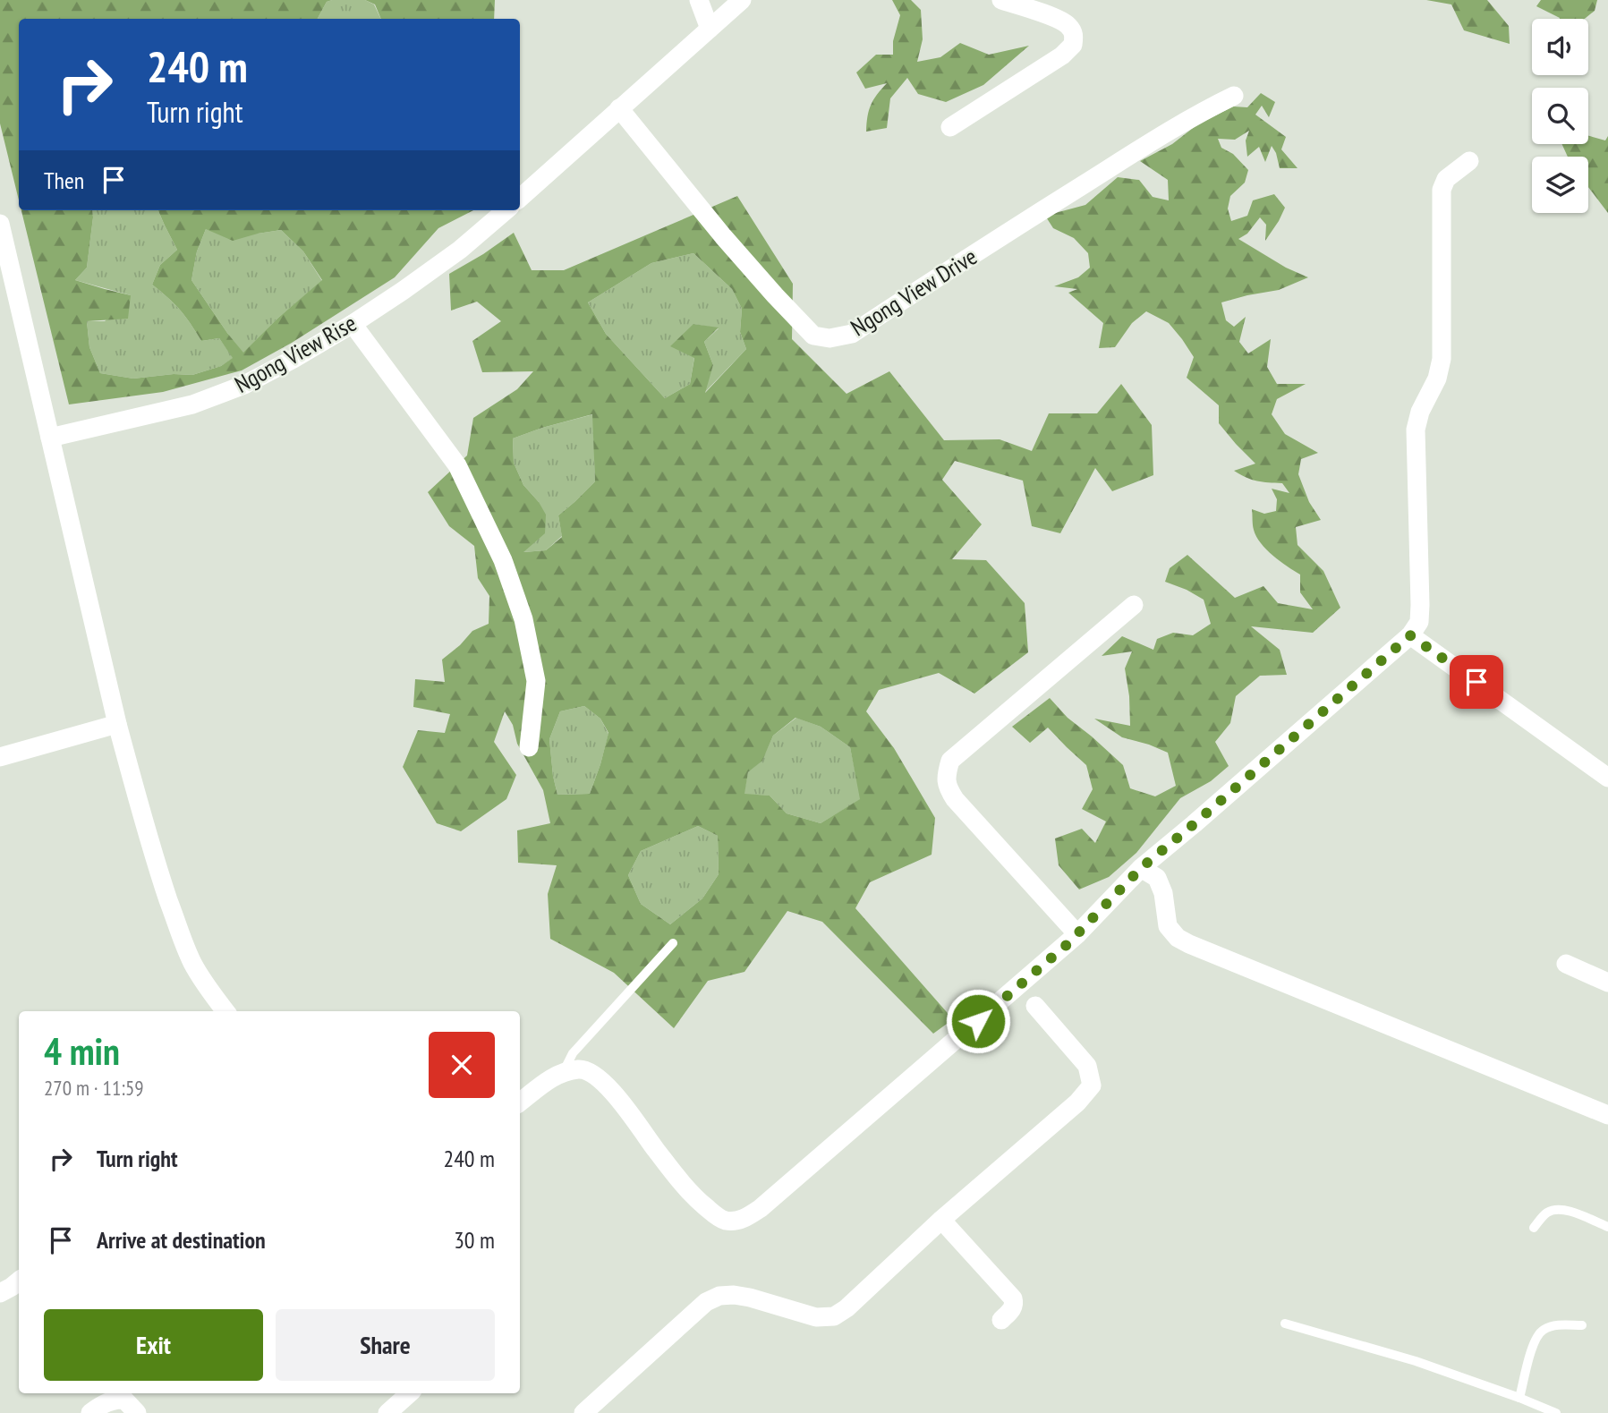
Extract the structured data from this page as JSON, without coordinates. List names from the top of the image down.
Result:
{
  "streets": {
    "street": ["Ngong View Drive", "Ngong View Rise"]
  },
  "page": {
    "turn": ["240 m", "Turn right"],
    "then": "Then",
    "heading": ["4 min", "270 m · 11:59"],
    "list": [
      {
        "name": "Turn right",
        "value": "240 m"
      },
      {
        "name": "Arrive at destination",
        "value": "30 m"
      }
    ],
    "buttons": ["Exit", "Share"]
  }
}
